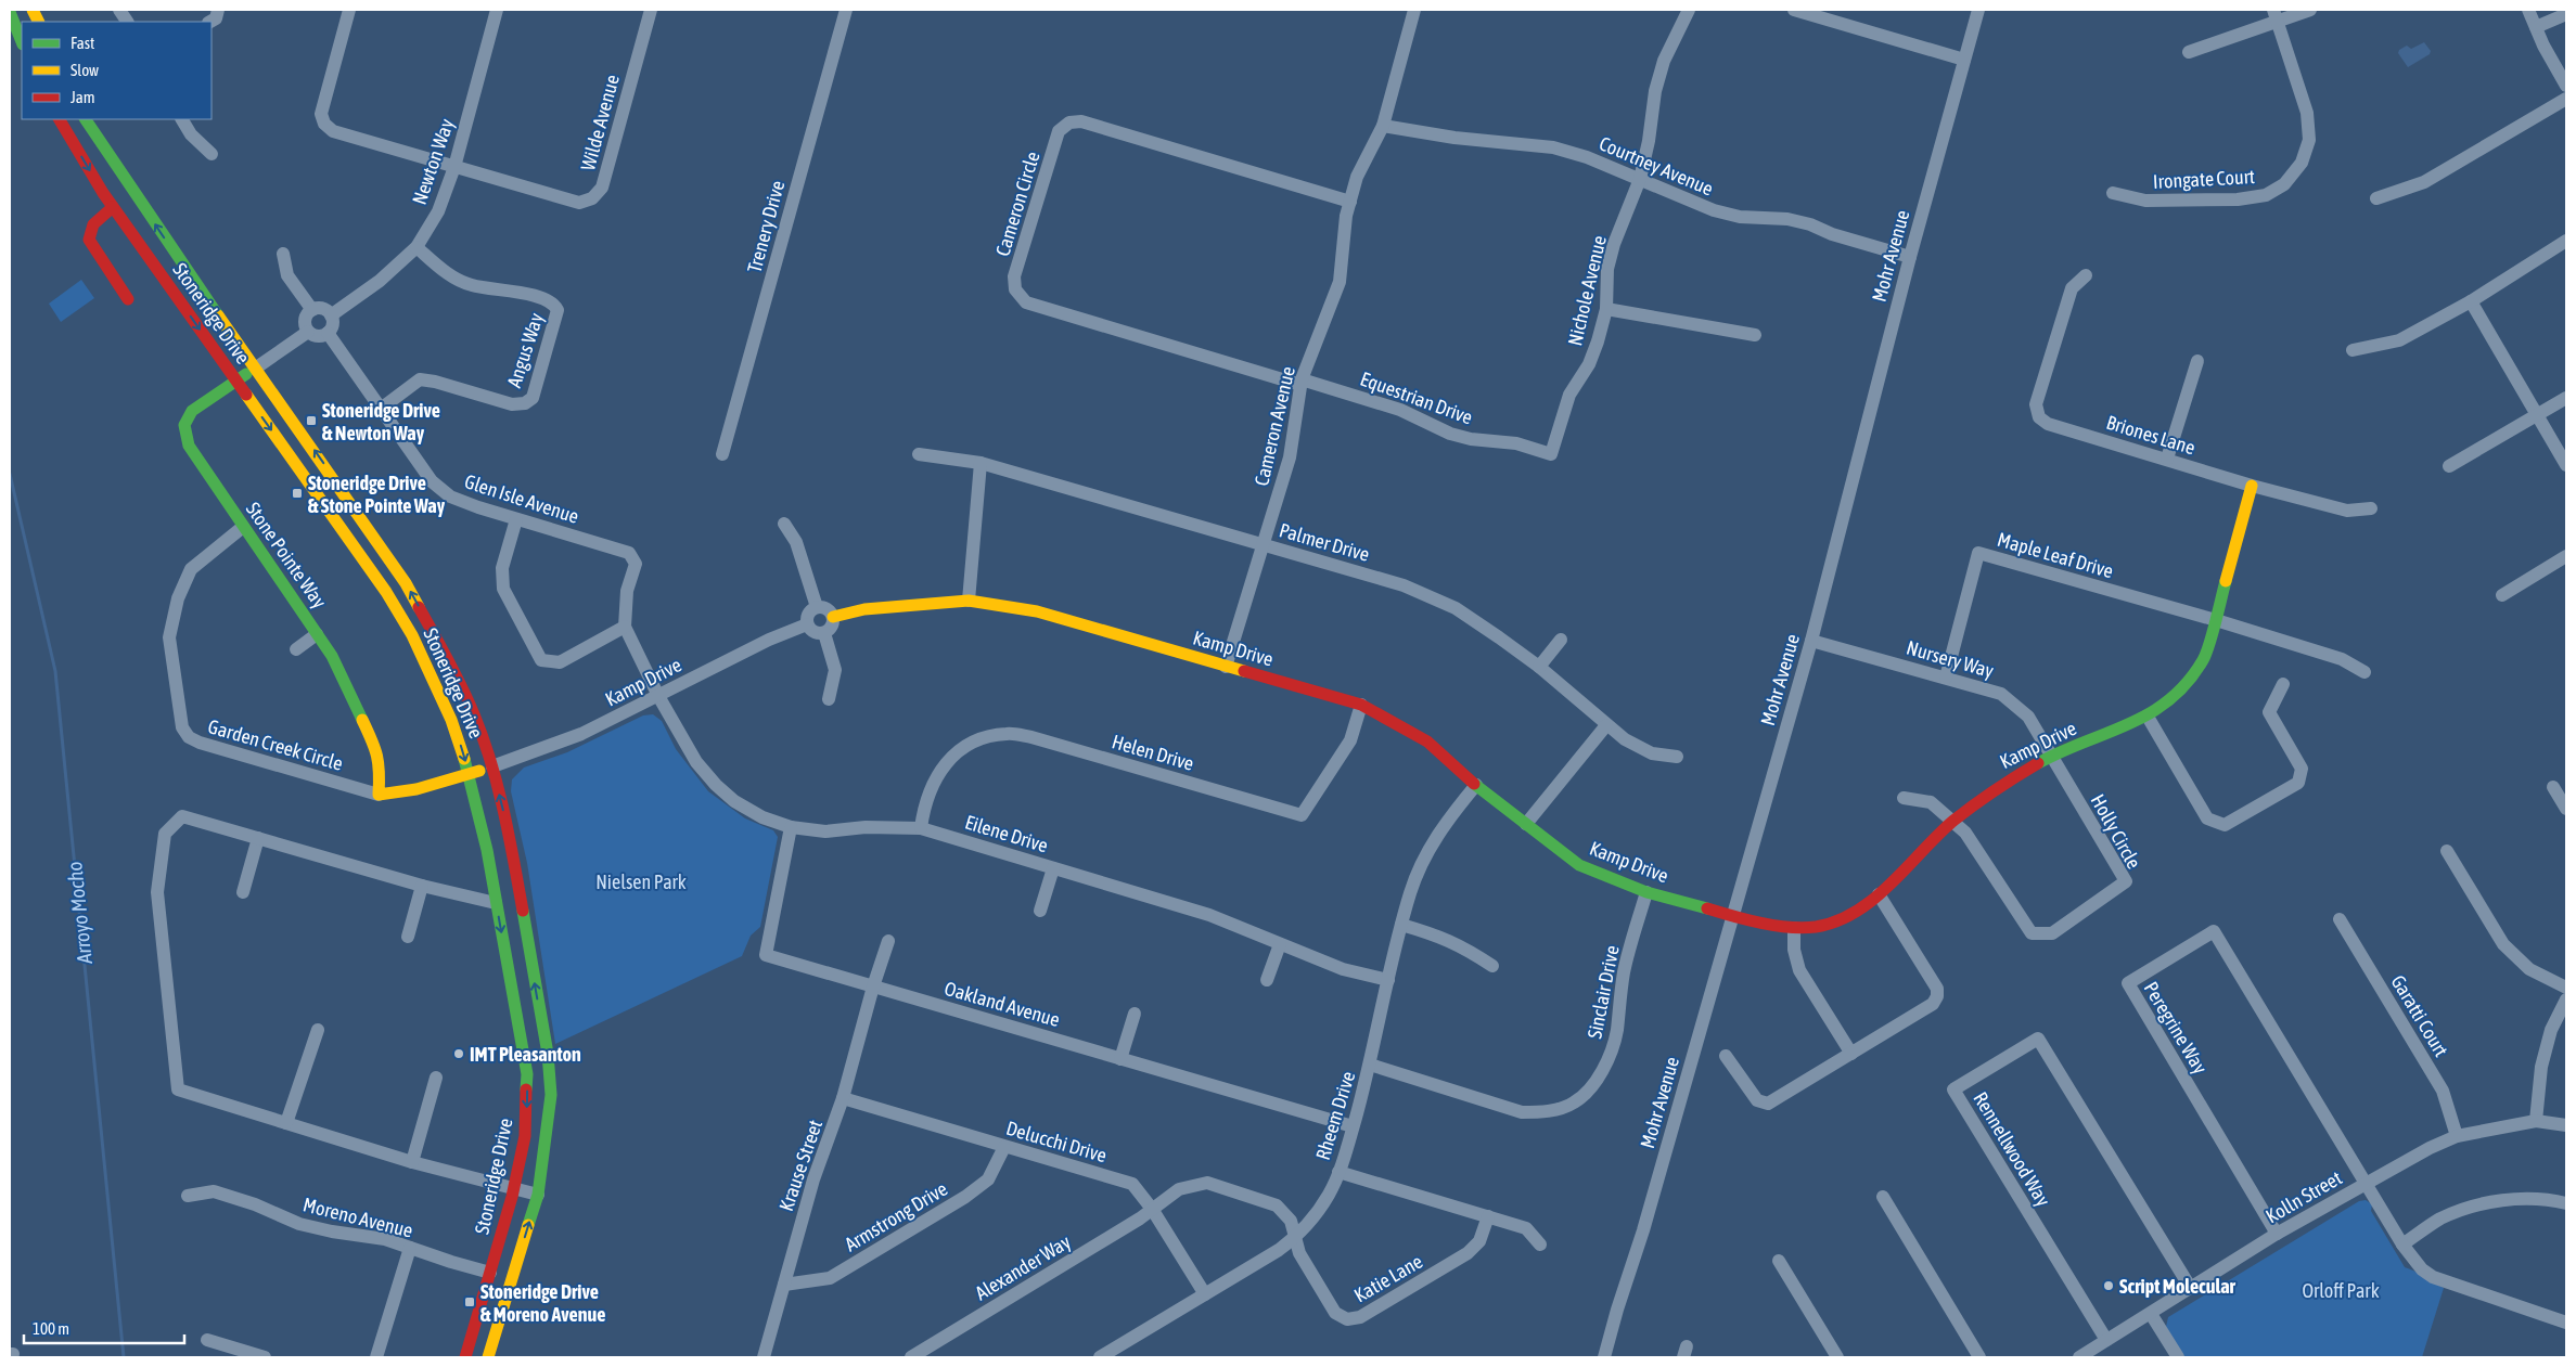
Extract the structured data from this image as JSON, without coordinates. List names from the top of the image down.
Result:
{
  "streets": {
    "main road": [
      "Stoneridge Drive",
      "Stone Pointe Way",
      "Kamp Drive",
      "Garden Creek Circle"
    ],
    "street": [
      "Wilde Avenue",
      "Newton Way",
      "Courtney Avenue",
      "Irongate Court",
      "Cameron Circle",
      "Trenery Drive",
      "Mohr Avenue",
      "Nichole Avenue",
      "Angus Way",
      "Equestrian Drive",
      "Cameron Avenue",
      "Briones Lane",
      "Glen Isle Avenue",
      "Palmer Drive",
      "Maple Leaf Drive",
      "Nursery Way",
      "Helen Drive",
      "Holly Circle",
      "Eilene Drive",
      "Sinclair Drive",
      "Oakland Avenue",
      "Garatti Court",
      "Peregrine Way",
      "Rheem Drive",
      "Delucchi Drive",
      "Rennellwood Way",
      "Krause Street",
      "Kolln Street",
      "Armstrong Drive",
      "Moreno Avenue",
      "Alexander Way",
      "Katie Lane"
    ]
  },
  "crossings": [
    ["Wilde Avenue", "Newton Way"],
    ["Newton Way", "Angus Way"],
    ["Newton Way", "Glen Isle Avenue"],
    ["Courtney Avenue", "Mohr Avenue"],
    ["Courtney Avenue", "Nichole Avenue"],
    ["Courtney Avenue", "Cameron Avenue"],
    ["Cameron Circle", "Equestrian Drive"],
    ["Cameron Circle", "Cameron Avenue"],
    ["Mohr Avenue", "Kamp Drive"],
    ["Mohr Avenue", "Nursery Way"],
    ["Nichole Avenue", "Equestrian Drive"],
    ["Stoneridge Drive", "Stone Pointe Way"],
    ["Stoneridge Drive", "Kamp Drive"],
    ["Stoneridge Drive", "Garden Creek Circle"],
    ["Stoneridge Drive", "Moreno Avenue"],
    ["Angus Way", "Glen Isle Avenue"],
    ["Equestrian Drive", "Cameron Avenue"],
    ["Cameron Avenue", "Palmer Drive"],
    ["Cameron Avenue", "Kamp Drive"],
    ["Briones Lane", "Kamp Drive"],
    ["Glen Isle Avenue", "Kamp Drive"],
    ["Glen Isle Avenue", "Eilene Drive"],
    ["Stone Pointe Way", "Garden Creek Circle"],
    ["Maple Leaf Drive", "Kamp Drive"],
    ["Maple Leaf Drive", "Nursery Way"],
    ["Kamp Drive", "Nursery Way"],
    ["Kamp Drive", "Garden Creek Circle"],
    ["Kamp Drive", "Helen Drive"],
    ["Kamp Drive", "Holly Circle"],
    ["Kamp Drive", "Eilene Drive"],
    ["Kamp Drive", "Sinclair Drive"],
    ["Kamp Drive", "Rheem Drive"],
    ["Nursery Way", "Holly Circle"],
    ["Helen Drive", "Eilene Drive"],
    ["Eilene Drive", "Oakland Avenue"],
    ["Eilene Drive", "Rheem Drive"],
    ["Sinclair Drive", "Rheem Drive"],
    ["Oakland Avenue", "Rheem Drive"],
    ["Oakland Avenue", "Krause Street"],
    ["Garatti Court", "Kolln Street"],
    ["Peregrine Way", "Kolln Street"],
    ["Rheem Drive", "Delucchi Drive"],
    ["Rheem Drive", "Alexander Way"],
    ["Rheem Drive", "Katie Lane"],
    ["Delucchi Drive", "Krause Street"],
    ["Delucchi Drive", "Armstrong Drive"],
    ["Delucchi Drive", "Alexander Way"],
    ["Rennellwood Way", "Kolln Street"],
    ["Krause Street", "Armstrong Drive"],
    ["Alexander Way", "Katie Lane"]
  ],
  "water": ["Arroyo Mocho"],
  "parks": ["Nielsen Park", "Orloff Park"],
  "places": {
    "transit": ["Stoneridge Drive & Newton Way", "Stoneridge Drive & Stone Pointe Way", "Stoneridge Drive & Moreno Avenue"],
    "other": ["IMT Pleasanton", "Script Molecular"]
  },
  "legend": ["Fast", "Slow", "Jam"],
  "scale_bar": "100 m"
}
